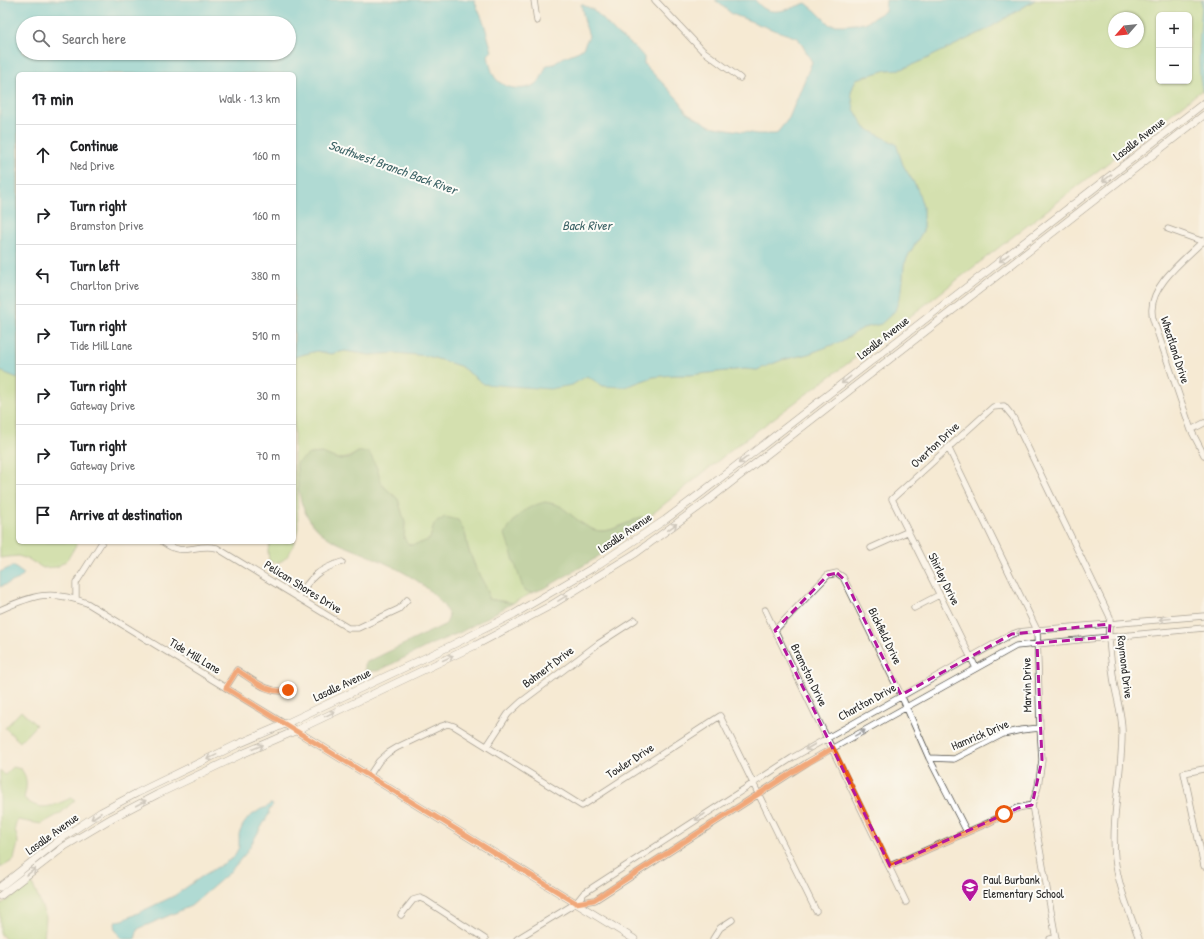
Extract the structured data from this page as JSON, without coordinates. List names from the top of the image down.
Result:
{
  "streets": {
    "main road": ["Lasalle Avenue", "Tide Mill Lane"],
    "street": [
      "Wheatland Drive",
      "Overton Drive",
      "Shirley Drive",
      "Pelican Shores Drive",
      "Bickfield Drive",
      "Bohnert Drive",
      "Raymond Drive",
      "Bramston Drive",
      "Marvin Drive",
      "Charlton Drive",
      "Hamrick Drive",
      "Towler Drive"
    ]
  },
  "crossings": [
    ["Lasalle Avenue", "Tide Mill Lane"],
    ["Overton Drive", "Shirley Drive"],
    ["Overton Drive", "Raymond Drive"],
    ["Overton Drive", "Marvin Drive"],
    ["Shirley Drive", "Charlton Drive"],
    ["Bickfield Drive", "Bramston Drive"],
    ["Bickfield Drive", "Charlton Drive"],
    ["Bickfield Drive", "Hamrick Drive"],
    ["Tide Mill Lane", "Charlton Drive"],
    ["Tide Mill Lane", "Towler Drive"],
    ["Bohnert Drive", "Towler Drive"],
    ["Raymond Drive", "Charlton Drive"],
    ["Bramston Drive", "Charlton Drive"],
    ["Marvin Drive", "Charlton Drive"],
    ["Marvin Drive", "Hamrick Drive"],
    ["Charlton Drive", "Towler Drive"]
  ],
  "water": ["Southwest Branch Back River", "Back River"],
  "places": {
    "school or university": ["Paul Burbank Elementary School"]
  },
  "north": "bottom left",
  "page": {
    "map_buttons": ["+", "−"],
    "search": "Search here",
    "heading": ["17 min", "Walk · 1.3 km"],
    "list": [
      ["Continue", "Ned Drive", "160 m"],
      ["Turn right", "Bramston Drive", "160 m"],
      ["Turn left", "Charlton Drive", "380 m"],
      ["Turn right", "Tide Mill Lane", "510 m"],
      ["Turn right", "Gateway Drive", "30 m"],
      ["Turn right", "Gateway Drive", "70 m"],
      "Arrive at destination"
    ]
  }
}
